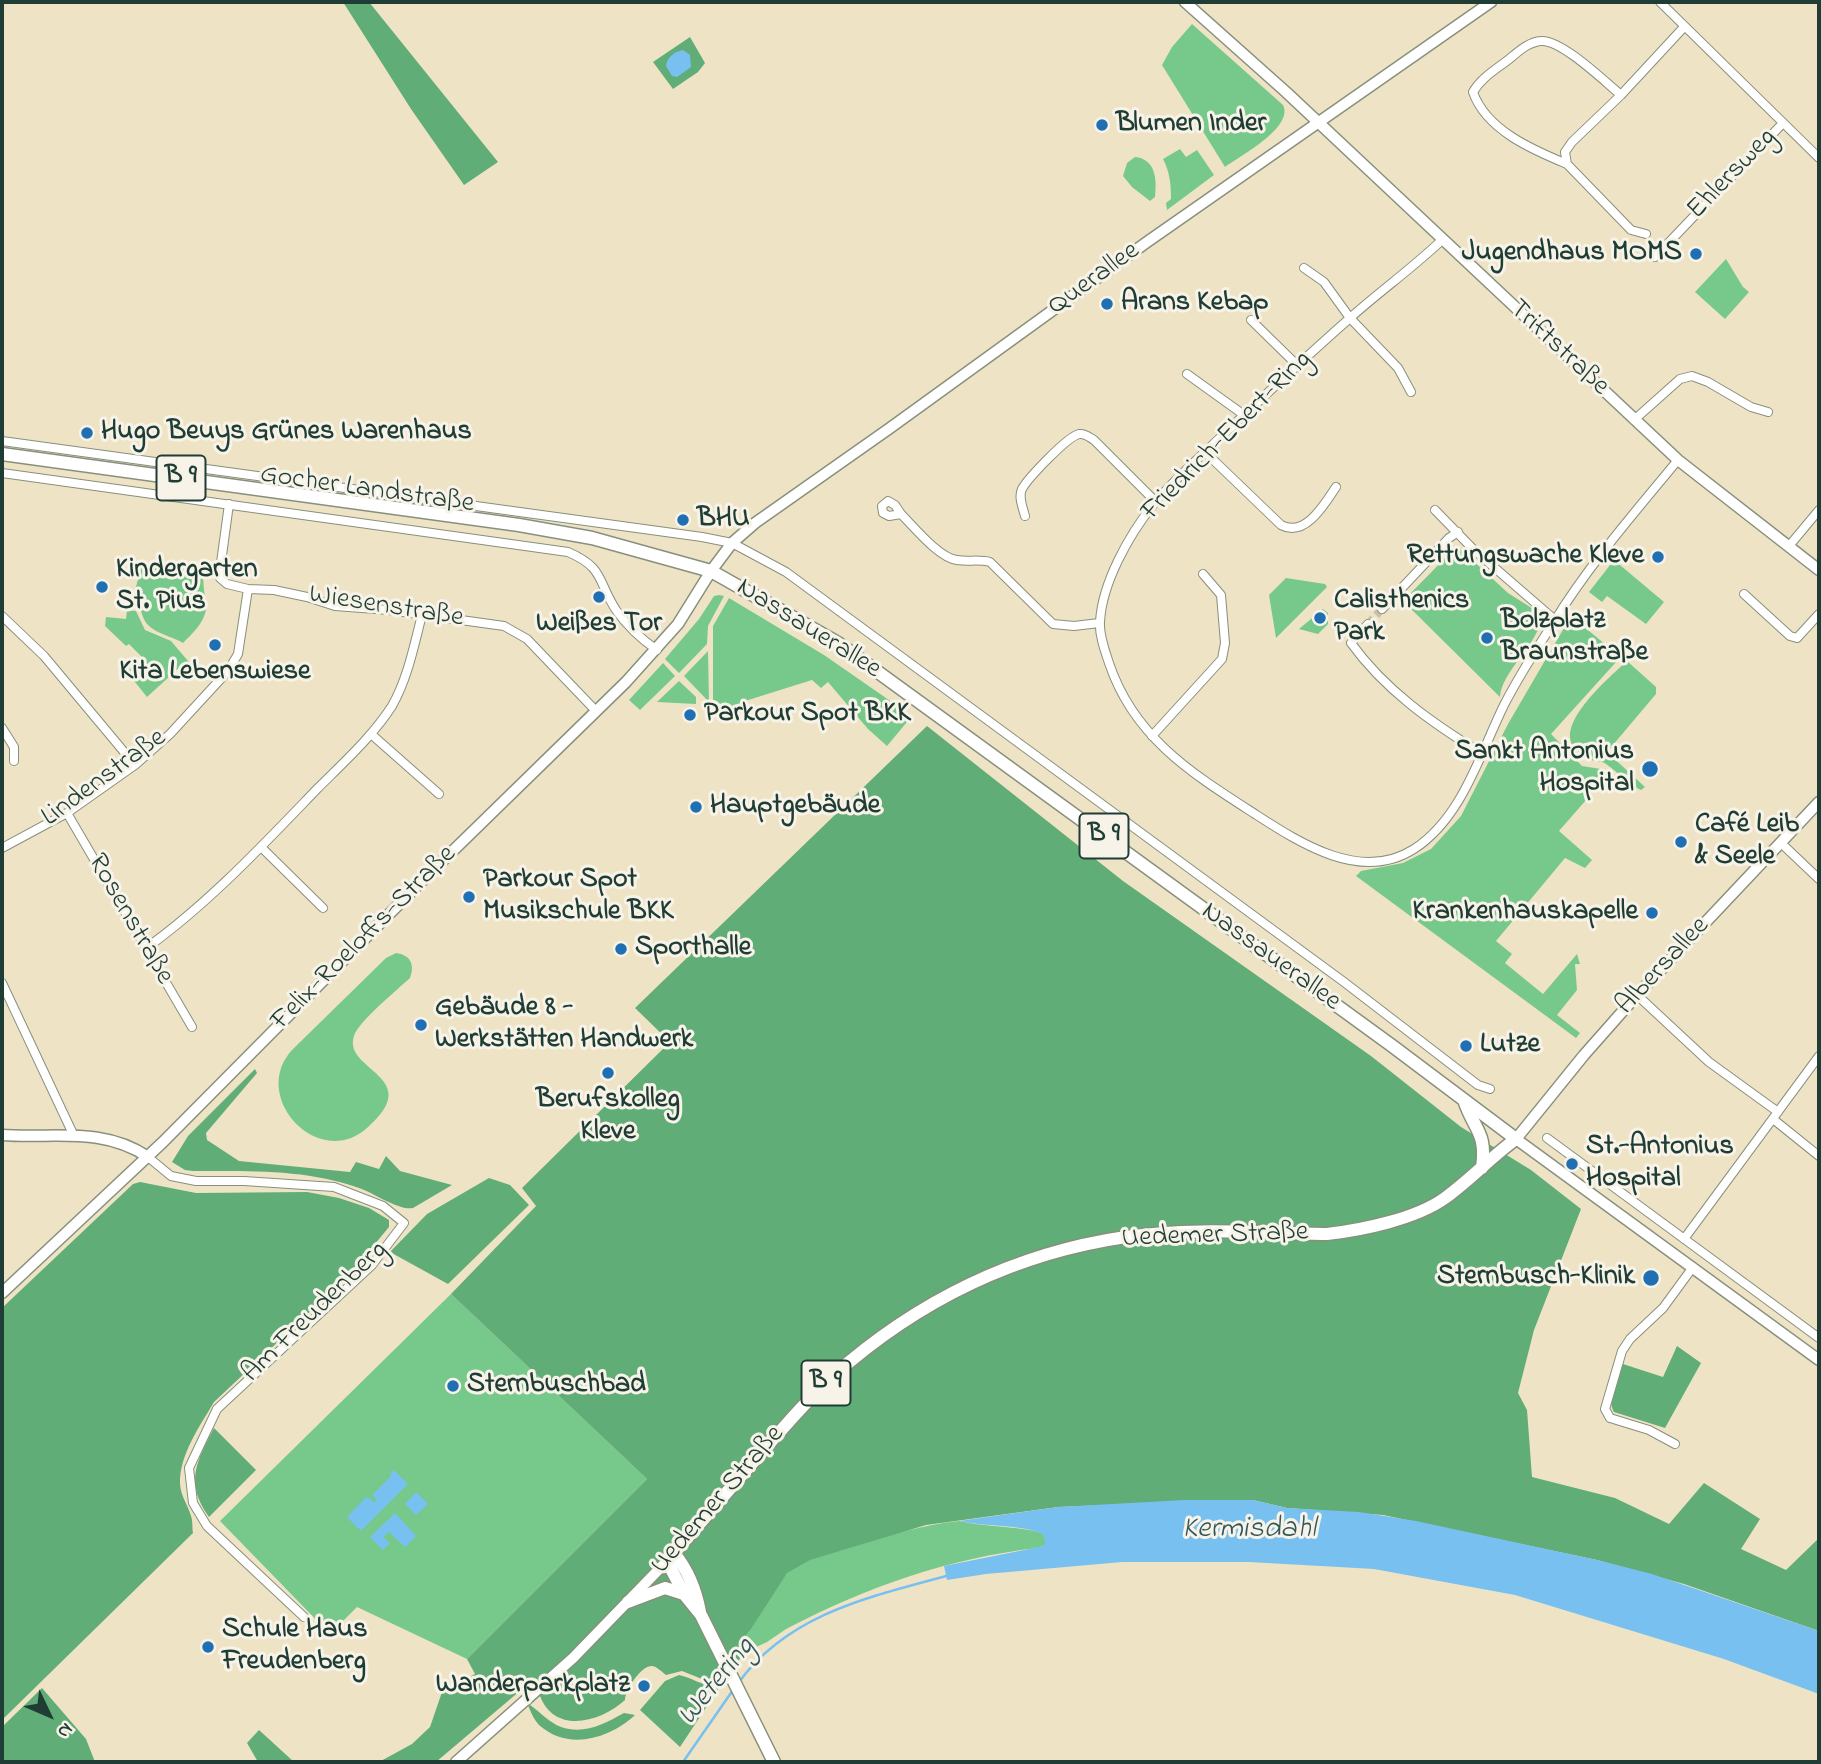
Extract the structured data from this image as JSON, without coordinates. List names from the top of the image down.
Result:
{
  "streets": {
    "main road": [
      "B 9",
      "Gocher Landstraße",
      "Nassauerallee",
      "Uedemer Straße"
    ],
    "street": [
      "Ehlersweg",
      "Querallee",
      "Triftstraße",
      "Friedrich-Ebert-Ring",
      "Wiesenstraße",
      "Lindenstraße",
      "Rosenstraße",
      "Felix-Roeloffs-Straße",
      "Albersallee",
      "Am Freudenberg"
    ]
  },
  "crossings": [
    ["Querallee", "Triftstraße"],
    ["Querallee", "Gocher Landstraße"],
    ["Querallee", "Nassauerallee"],
    ["Querallee", "Felix-Roeloffs-Straße"],
    ["Triftstraße", "Friedrich-Ebert-Ring"],
    ["Gocher Landstraße", "Wiesenstraße"],
    ["Gocher Landstraße", "Nassauerallee"],
    ["Gocher Landstraße", "Felix-Roeloffs-Straße"],
    ["Wiesenstraße", "Lindenstraße"],
    ["Wiesenstraße", "Felix-Roeloffs-Straße"],
    ["Nassauerallee", "Felix-Roeloffs-Straße"],
    ["Nassauerallee", "Albersallee"],
    ["Nassauerallee", "Uedemer Straße"],
    ["Lindenstraße", "Rosenstraße"],
    ["Felix-Roeloffs-Straße", "Am Freudenberg"],
    ["Albersallee", "Uedemer Straße"]
  ],
  "water": ["Kermisdahl", "Wetering"],
  "places": [
    "Blumen Inder",
    "Jugendhaus MOMS",
    "Arans Kebap",
    "Hugo Beuys Grünes Warenhaus",
    "BHU",
    "Rettungswache Kleve",
    "Kindergarten St. Pius",
    "Weißes Tor",
    "Calisthenics Park",
    "Bolzplatz Braunstraße",
    "Kita Lebenswiese",
    "Parkour Spot BKK",
    "Sankt Antonius Hospital",
    "Hauptgebäude",
    "Café Leib & Seele",
    "Parkour Spot Musikschule BKK",
    "Krankenhauskapelle",
    "Sporthalle",
    "Gebäude 8 - Werkstätten Handwerk",
    "Lutze",
    "Berufskolleg Kleve",
    "St.-Antonius Hospital",
    "Sternbusch-Klinik",
    "Sternbuschbad",
    "Schule Haus Freudenberg",
    "Wanderparkplatz"
  ],
  "north": "bottom right"
}
